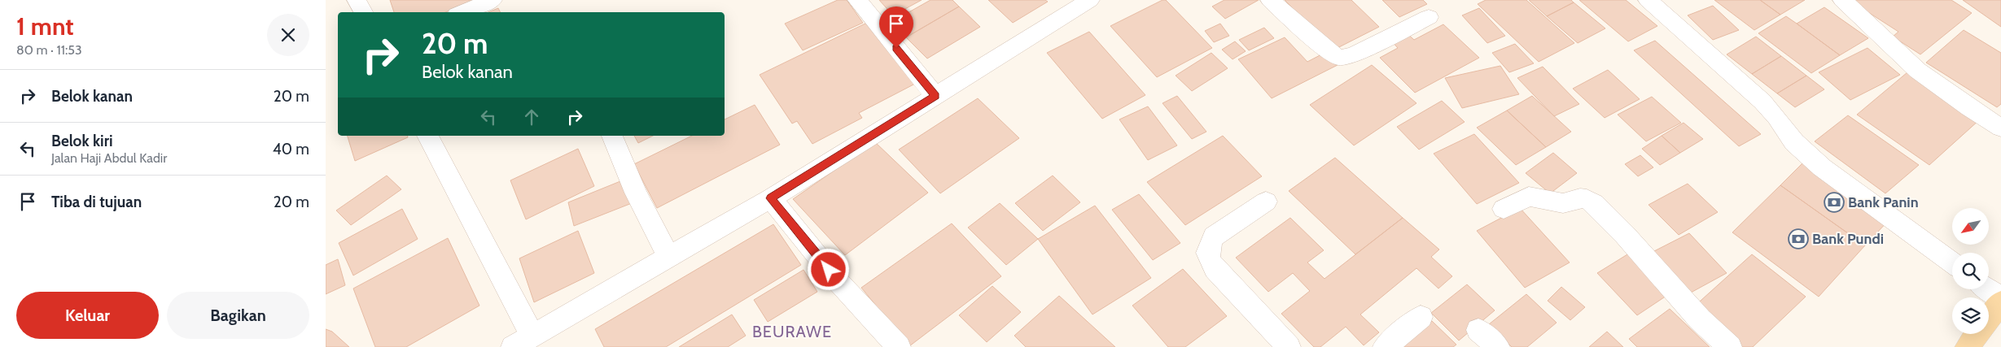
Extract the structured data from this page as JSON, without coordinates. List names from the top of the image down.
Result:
{
  "districts": ["BEURAWE"],
  "places": {
    "bank": ["Bank Panin", "Bank Pundi"]
  },
  "north": "bottom left",
  "page": {
    "heading": ["1 mnt", "80 m · 11:53"],
    "turn": ["20 m", "Belok kanan"],
    "list": [
      {
        "name": "Belok kanan",
        "value": "20 m"
      },
      {
        "name": "Belok kiri",
        "note": "Jalan Haji Abdul Kadir",
        "value": "40 m"
      },
      {
        "name": "Tiba di tujuan",
        "value": "20 m"
      }
    ],
    "buttons": ["Keluar", "Bagikan"]
  }
}
